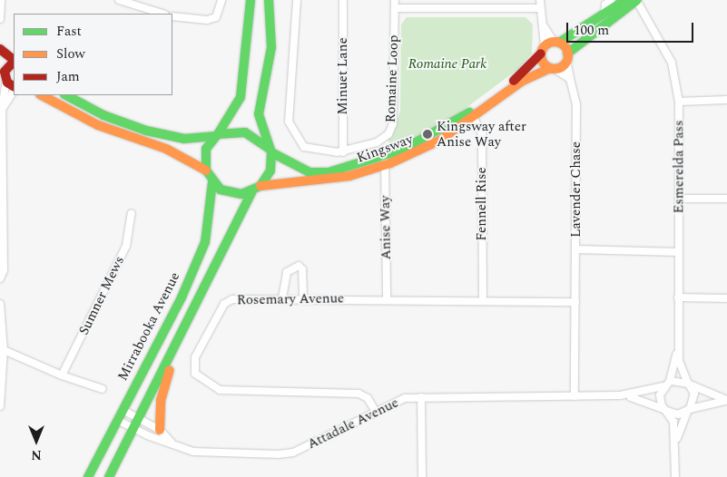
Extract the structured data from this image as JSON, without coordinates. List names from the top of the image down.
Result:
{
  "streets": {
    "main road": ["Kingsway", "Mirrabooka Avenue"],
    "street": [
      "Minuet Lane",
      "Romaine Loop",
      "Esmerelda Pass",
      "Lavender Chase",
      "Fennell Rise",
      "Anise Way",
      "Sumner Mews",
      "Rosemary Avenue",
      "Attadale Avenue"
    ]
  },
  "crossings": [
    ["Minuet Lane", "Romaine Loop"],
    ["Kingsway", "Esmerelda Pass"],
    ["Kingsway", "Lavender Chase"],
    ["Kingsway", "Fennell Rise"],
    ["Kingsway", "Anise Way"],
    ["Kingsway", "Mirrabooka Avenue"],
    ["Esmerelda Pass", "Attadale Avenue"],
    ["Lavender Chase", "Rosemary Avenue"],
    ["Lavender Chase", "Attadale Avenue"],
    ["Fennell Rise", "Rosemary Avenue"],
    ["Anise Way", "Rosemary Avenue"],
    ["Rosemary Avenue", "Attadale Avenue"],
    ["Mirrabooka Avenue", "Attadale Avenue"]
  ],
  "parks": ["Romaine Park"],
  "places": ["Kingsway after Anise Way"],
  "legend": ["Fast", "Slow", "Jam"],
  "scale_bar": "100 m",
  "north": "bottom"
}
